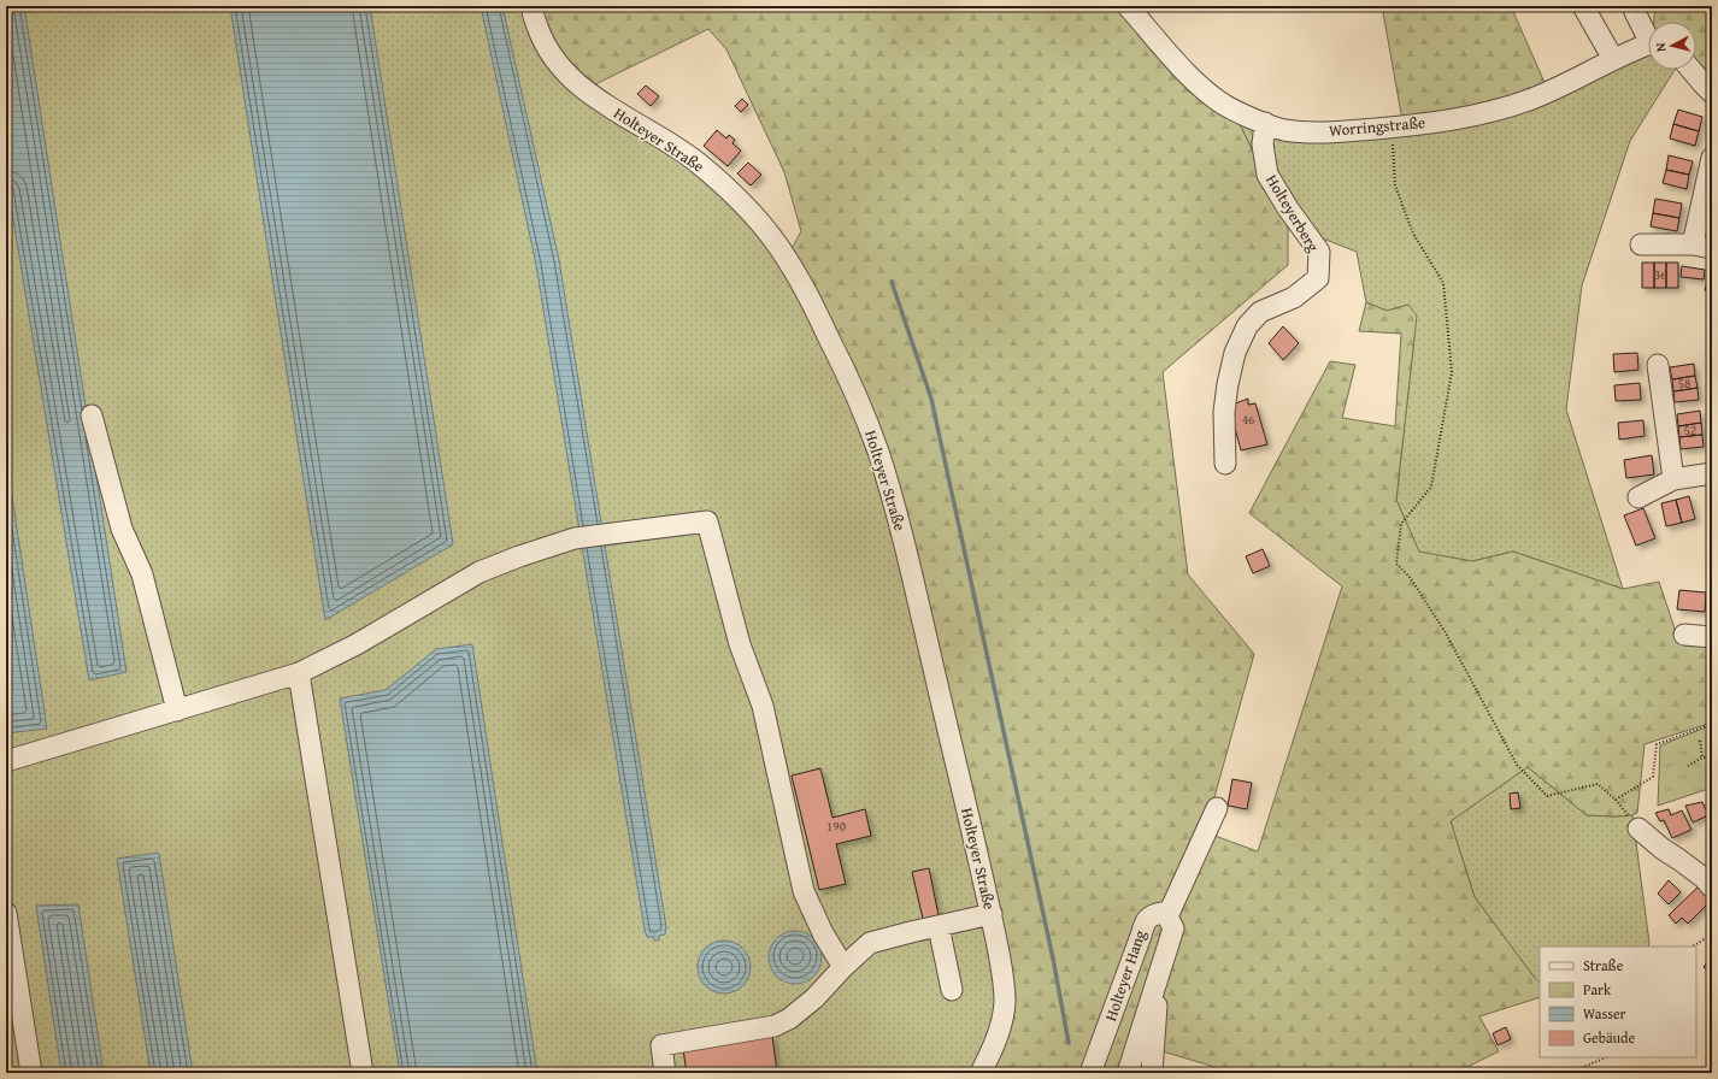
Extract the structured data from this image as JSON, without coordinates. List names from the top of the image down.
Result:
{
  "streets": {
    "street": [
      "Worringstraße",
      "Holteyer Straße",
      "Holteyerberg",
      "Holteyer Hang"
    ]
  },
  "crossings": [
    ["Worringstraße", "Holteyerberg"]
  ],
  "house_numbers": [
    "36",
    "58",
    "46",
    "52",
    "190"
  ],
  "legend": [
    "Straße",
    "Park",
    "Wasser",
    "Gebäude"
  ],
  "north": "left"
}
